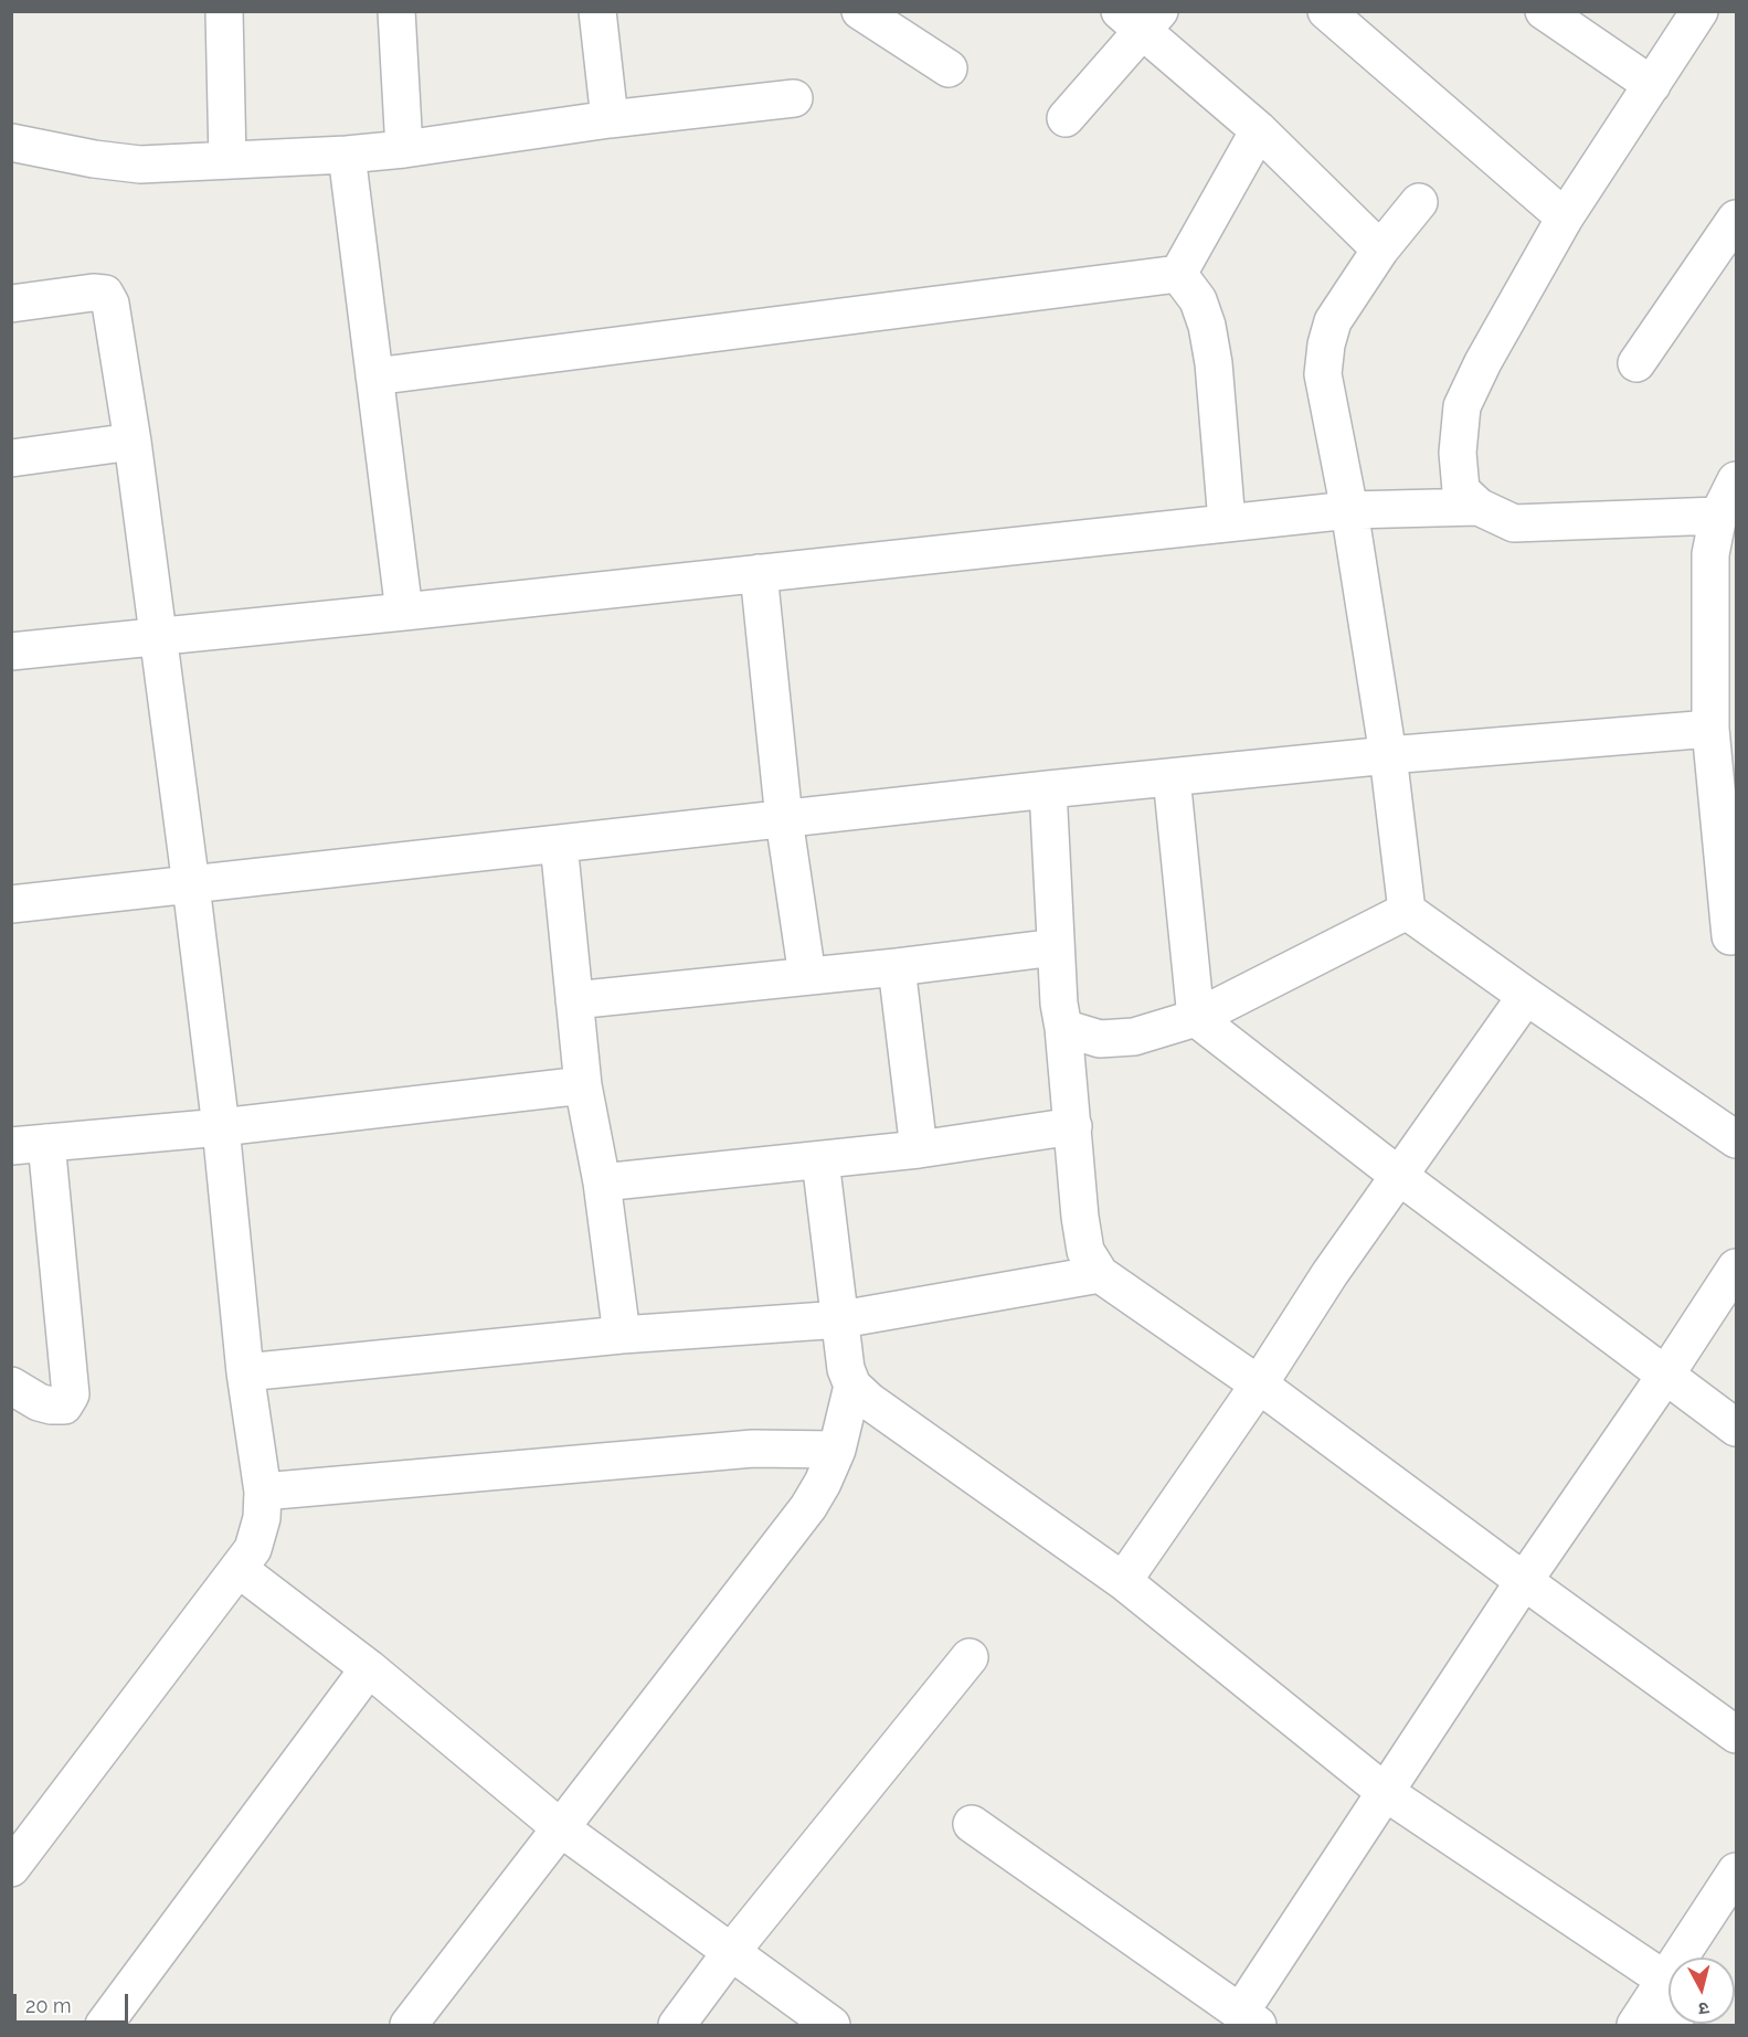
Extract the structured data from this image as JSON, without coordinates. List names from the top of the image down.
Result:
{
  "scale_bar": "20 m",
  "north": "bottom"
}
